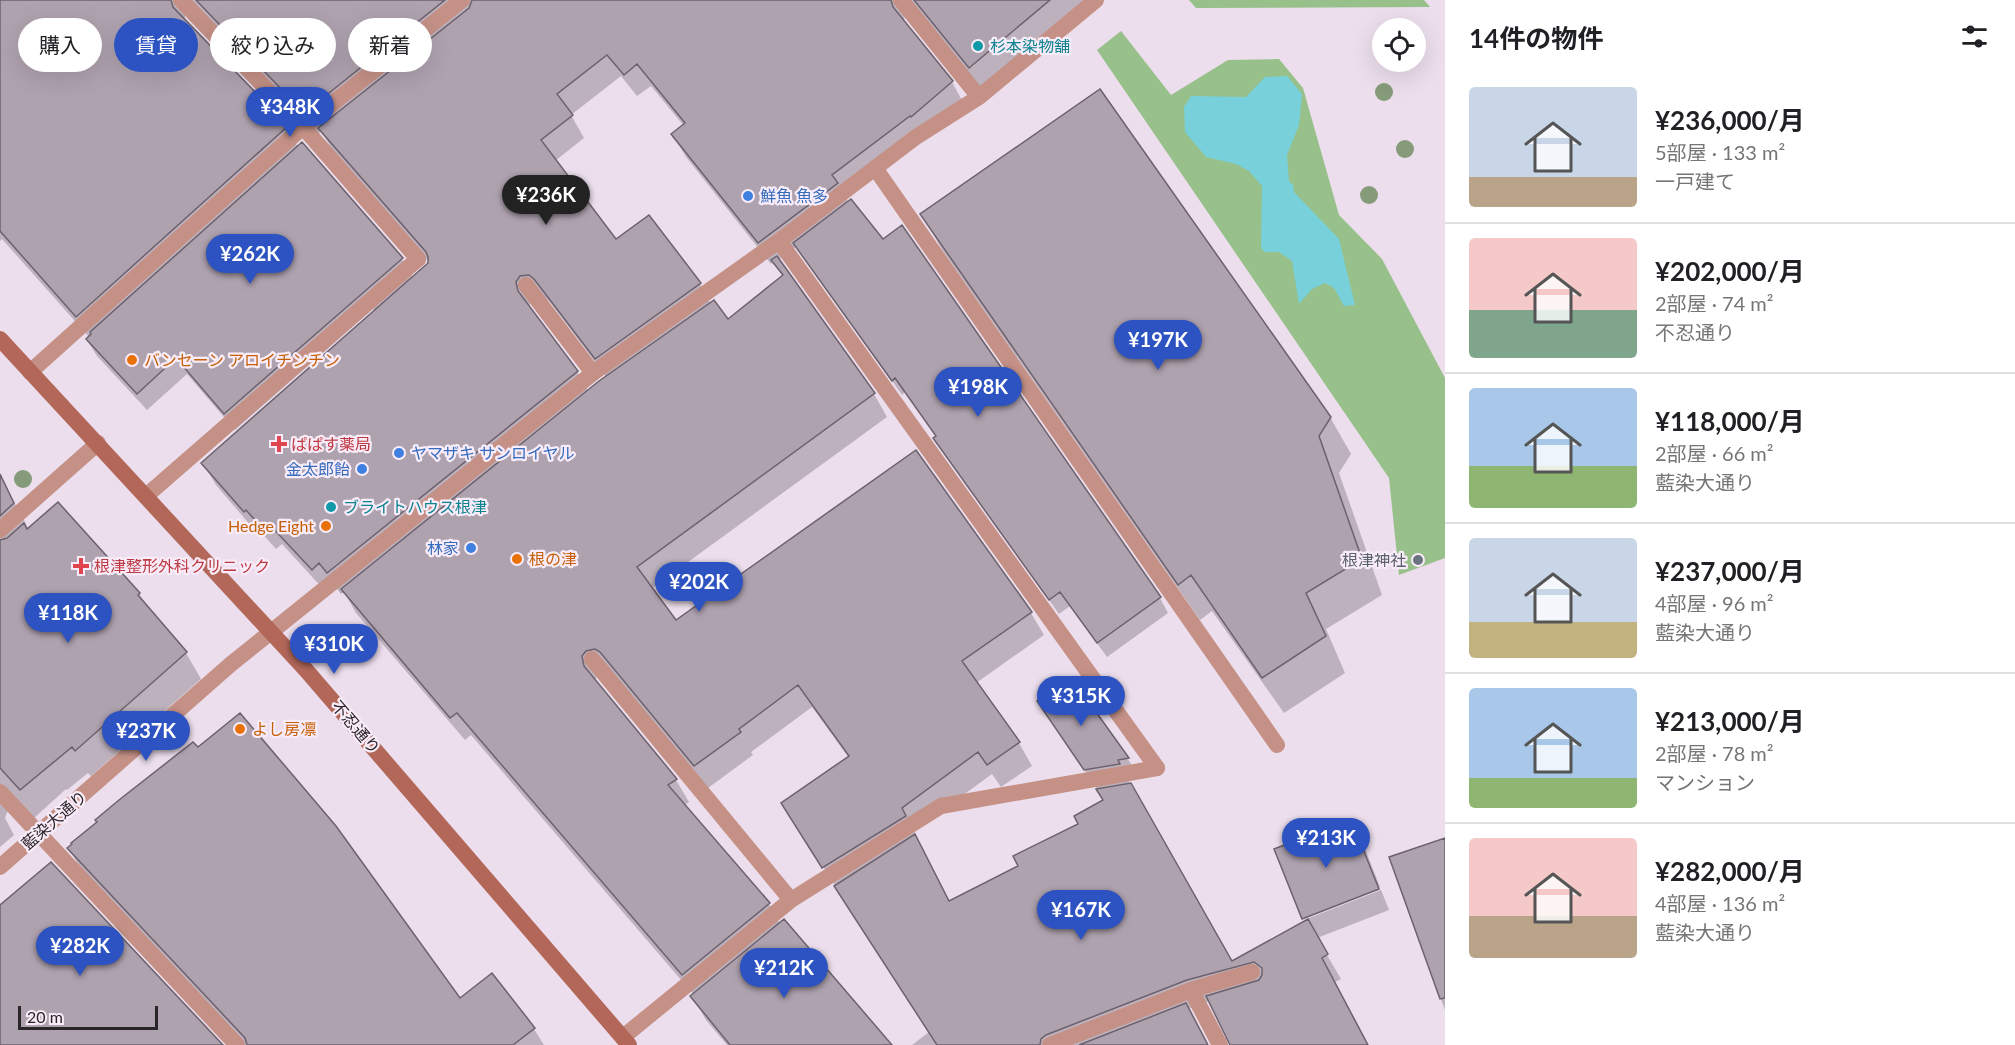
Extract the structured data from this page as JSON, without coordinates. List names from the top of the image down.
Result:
{
  "streets": {
    "main road": ["不忍通り"],
    "street": ["藍染大通り"]
  },
  "crossings": [
    ["不忍通り", "藍染大通り"]
  ],
  "places": {
    "other": [
      "杉本染物舗",
      "鮮魚 魚多",
      "バンセーン アロイチンチン",
      "ヤマザキ サンロイヤル",
      "金太郎飴",
      "ブライトハウス根津",
      "Hedge Eight",
      "林家",
      "根の津",
      "根津神社",
      "よし房凛"
    ],
    "health": ["ぱぱす薬局", "根津整形外科クリニック"]
  },
  "scale_bar": "20 m",
  "page": {
    "heading": "14件の物件",
    "chip": [
      "購入",
      "賃貸",
      "絞り込み",
      "新着"
    ],
    "list": [
      {
        "name": "¥236,000/月",
        "note": "5部屋 · 133 m² · 一戸建て"
      },
      {
        "name": "¥202,000/月",
        "note": "2部屋 · 74 m² · 不忍通り"
      },
      {
        "name": "¥118,000/月",
        "note": "2部屋 · 66 m² · 藍染大通り"
      },
      {
        "name": "¥237,000/月",
        "note": "4部屋 · 96 m² · 藍染大通り"
      },
      {
        "name": "¥213,000/月",
        "note": "2部屋 · 78 m² · マンション"
      },
      {
        "name": "¥282,000/月",
        "note": "4部屋 · 136 m² · 藍染大通り"
      }
    ],
    "price": [
      "¥348K",
      "¥236K",
      "¥262K",
      "¥197K",
      "¥198K",
      "¥202K",
      "¥118K",
      "¥310K",
      "¥315K",
      "¥237K",
      "¥213K",
      "¥167K",
      "¥282K",
      "¥212K"
    ],
    "scale": "20 m"
  }
}
